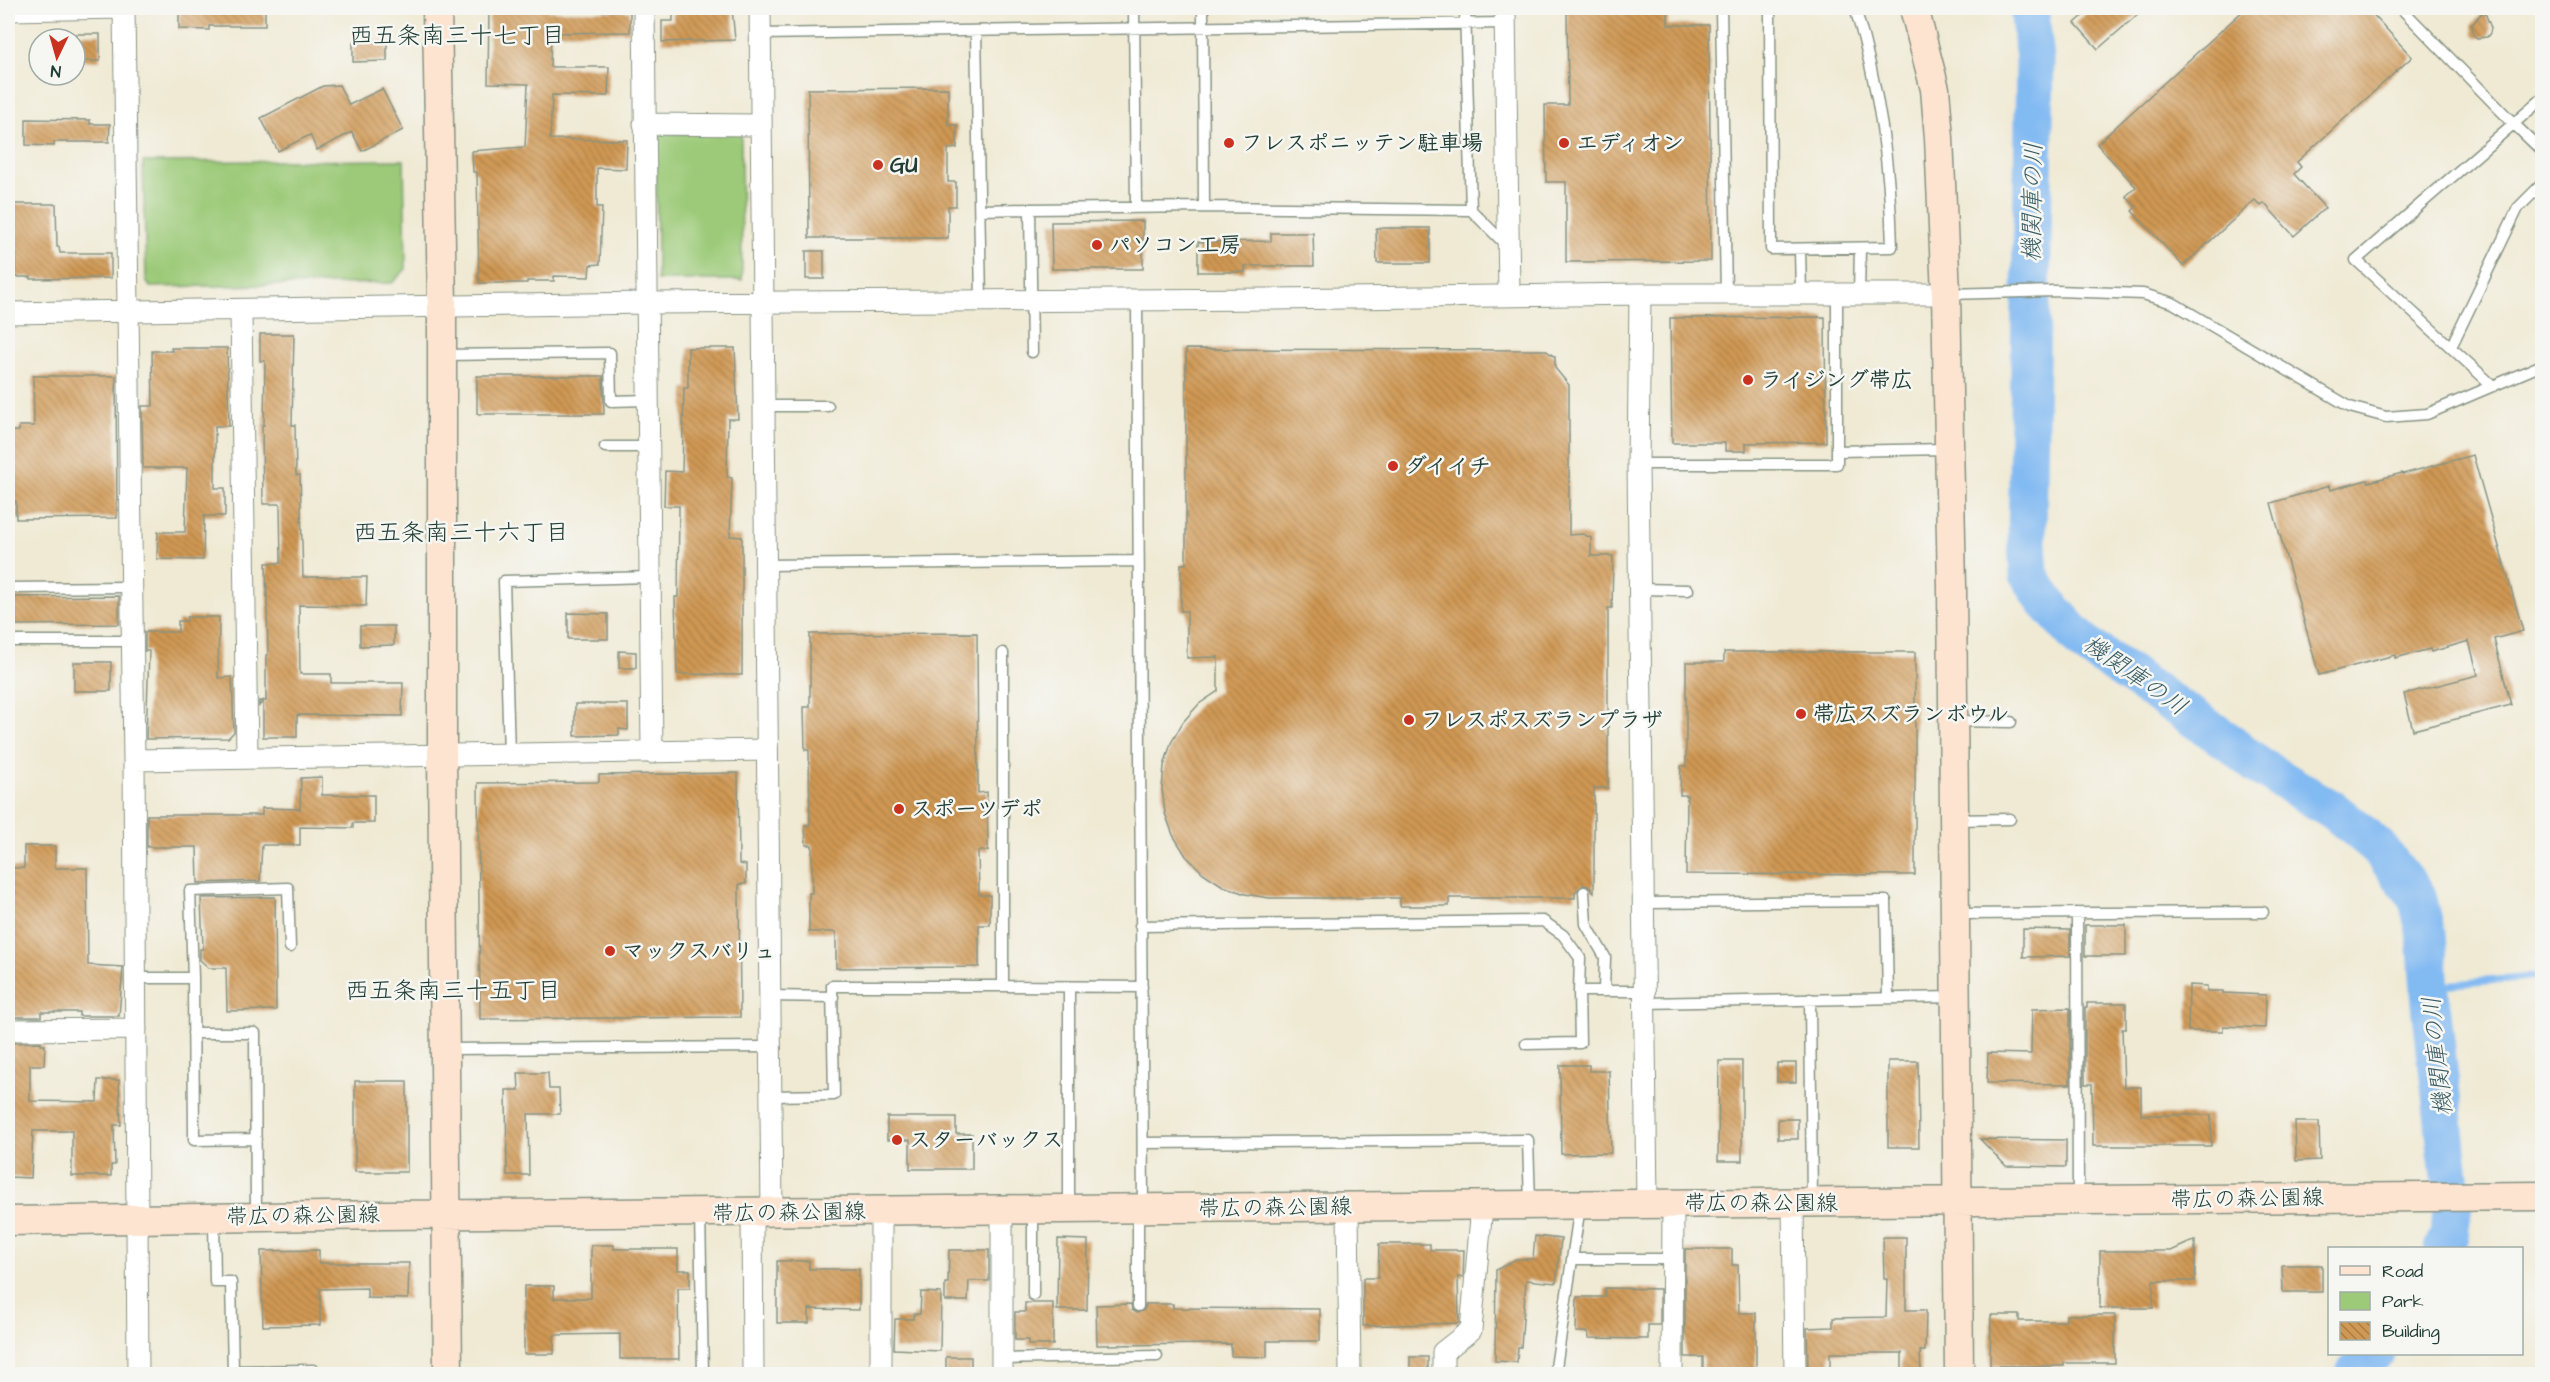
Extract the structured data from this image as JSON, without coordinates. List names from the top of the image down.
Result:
{
  "streets": {
    "street": ["帯広の森公園線"]
  },
  "districts": ["西五条南三十七丁目", "西五条南三十六丁目", "西五条南三十五丁目"],
  "water": ["機関庫の川"],
  "places": [
    "フレスポニッテン駐車場",
    "エディオン",
    "GU",
    "パソコン工房",
    "ライジング帯広",
    "ダイイチ",
    "帯広スズランボウル",
    "フレスポスズランプラザ",
    "スポーツデポ",
    "マックスバリュ",
    "スターバックス"
  ],
  "legend": ["Road", "Park", "Building"],
  "north": "bottom"
}
